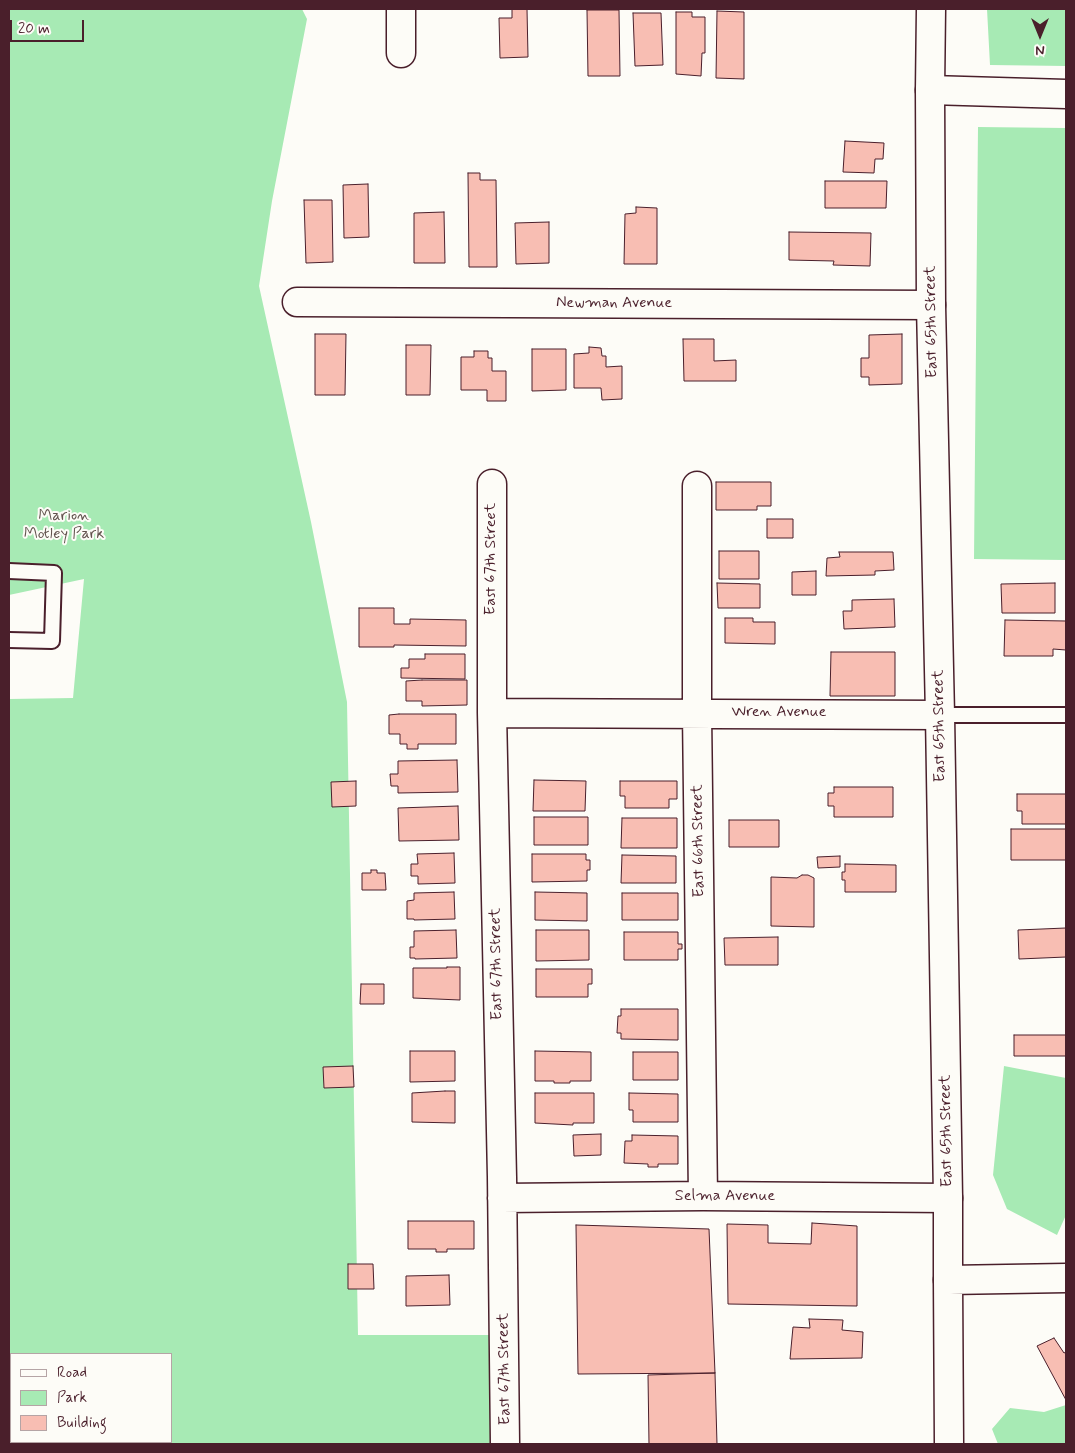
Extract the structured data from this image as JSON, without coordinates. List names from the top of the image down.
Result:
{
  "streets": {
    "street": [
      "Newman Avenue",
      "East 65th Street",
      "East 67th Street",
      "Wren Avenue",
      "East 66th Street",
      "Selma Avenue"
    ]
  },
  "crossings": [
    ["Newman Avenue", "East 65th Street"],
    ["East 65th Street", "Wren Avenue"],
    ["East 65th Street", "Selma Avenue"],
    ["East 67th Street", "Wren Avenue"],
    ["East 67th Street", "Selma Avenue"],
    ["Wren Avenue", "East 66th Street"],
    ["East 66th Street", "Selma Avenue"]
  ],
  "parks": ["Marion Motley Park"],
  "legend": ["Road", "Park", "Building"],
  "scale_bar": "20 m",
  "north": "bottom"
}
